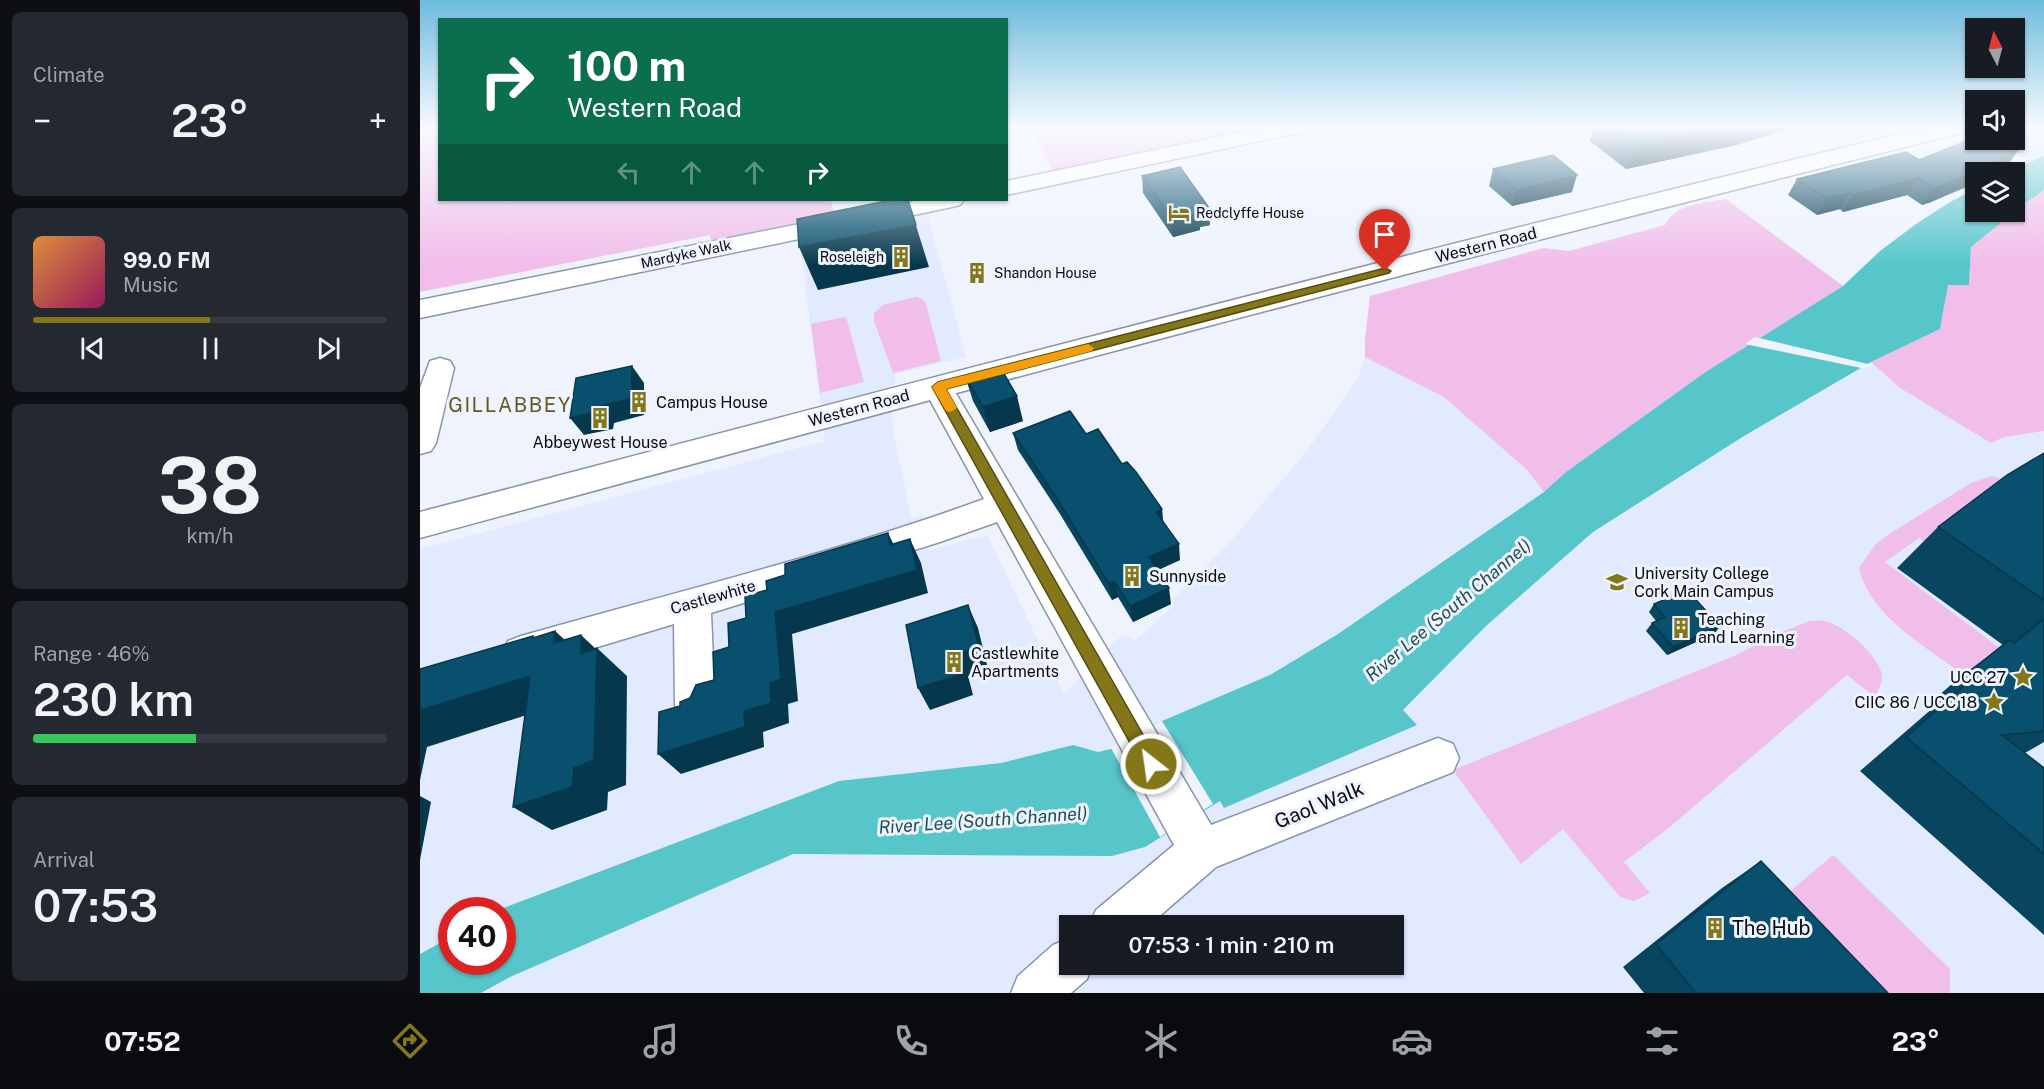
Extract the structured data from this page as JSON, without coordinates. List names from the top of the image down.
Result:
{
  "streets": {
    "main road": [
      "Western Road",
      "Mardyke Walk",
      "Castlewhite",
      "Gaol Walk"
    ]
  },
  "districts": ["GILLABBEY"],
  "water": ["River Lee (South Channel)"],
  "places": {
    "hotel": ["Redclyffe House"],
    "building": [
      "Roseleigh",
      "Shandon House",
      "Campus House",
      "Abbeywest House",
      "Sunnyside",
      "Teaching and Learning",
      "Castlewhite Apartments",
      "The Hub"
    ],
    "school or university": ["University College Cork Main Campus"],
    "place": ["UCC 27", "CIIC 86 / UCC 18"]
  },
  "north": "top",
  "page": {
    "tile": [
      "Climate",
      ["38", "km/h"],
      ["Range · 46%", "230 km"],
      ["Arrival", "07:53"]
    ],
    "turn": ["100 m", "Western Road"],
    "heat": ["−", "23°", "+"],
    "song": ["99.0 FM", "Music"],
    "limit": "40",
    "trip": "07:53 · 1 min · 210 m",
    "tabs": ["07:52", "23°"]
  }
}
